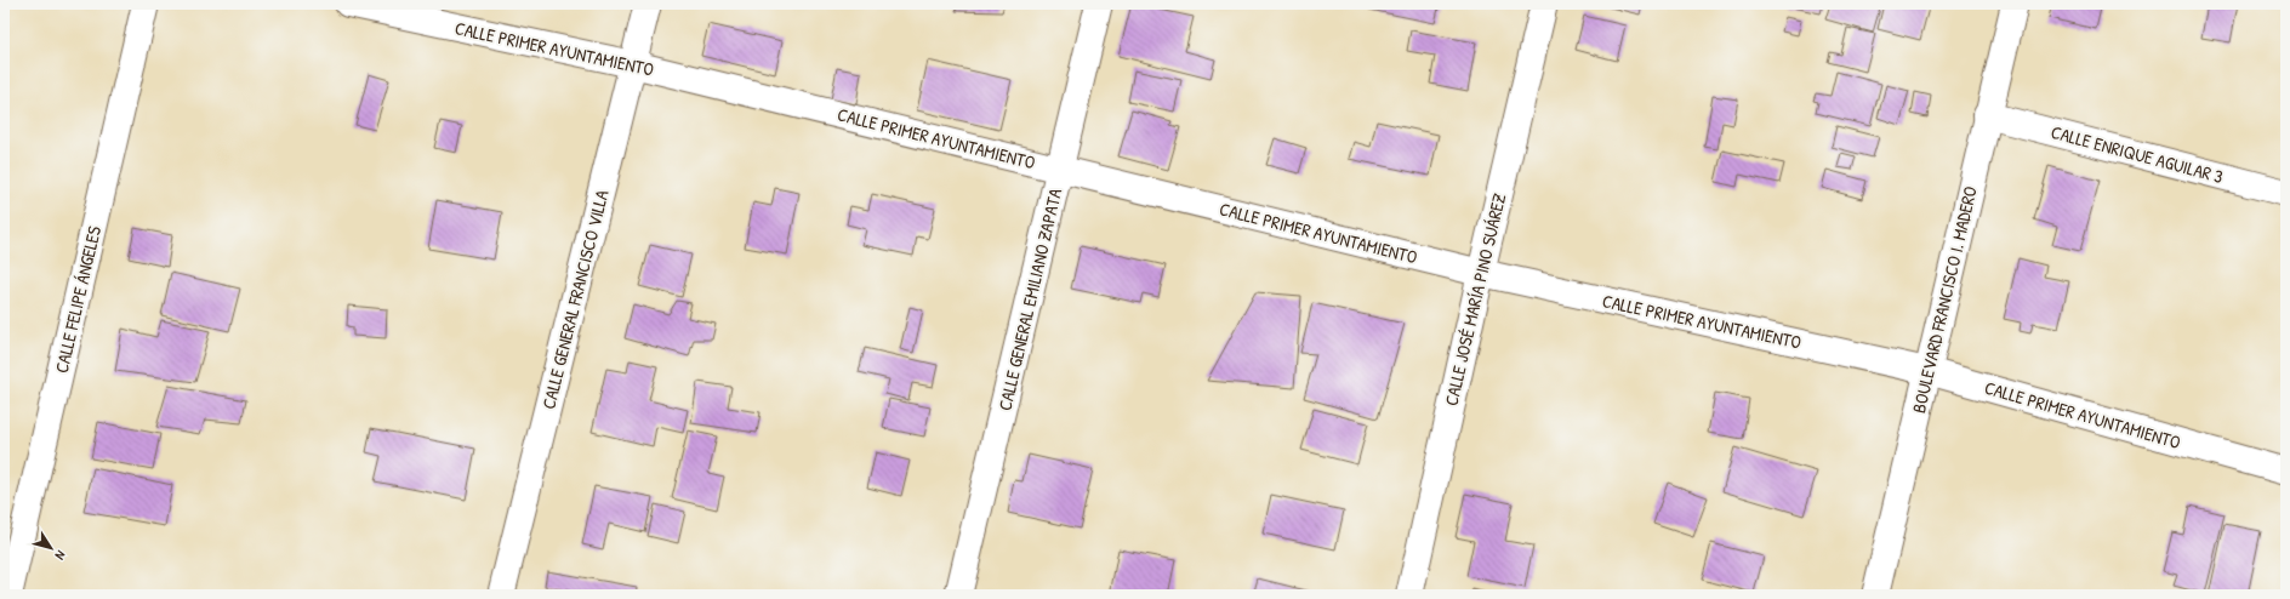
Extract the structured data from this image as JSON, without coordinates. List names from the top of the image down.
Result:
{
  "streets": {
    "street": [
      "CALLE PRIMER AYUNTAMIENTO",
      "CALLE ENRIQUE AGUILAR 3",
      "CALLE FELIPE ÁNGELES",
      "CALLE GENERAL FRANCISCO VILLA",
      "CALLE GENERAL EMILIANO ZAPATA",
      "CALLE JOSÉ MARÍA PINO SUÁREZ",
      "BOULEVARD FRANCISCO I. MADERO"
    ]
  },
  "crossings": [
    ["CALLE PRIMER AYUNTAMIENTO", "CALLE GENERAL FRANCISCO VILLA"],
    ["CALLE PRIMER AYUNTAMIENTO", "CALLE GENERAL EMILIANO ZAPATA"],
    ["CALLE PRIMER AYUNTAMIENTO", "CALLE JOSÉ MARÍA PINO SUÁREZ"],
    ["CALLE PRIMER AYUNTAMIENTO", "BOULEVARD FRANCISCO I. MADERO"],
    ["CALLE ENRIQUE AGUILAR 3", "BOULEVARD FRANCISCO I. MADERO"]
  ],
  "north": "bottom right"
}
